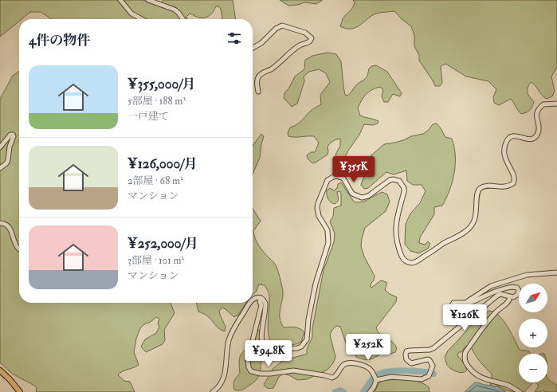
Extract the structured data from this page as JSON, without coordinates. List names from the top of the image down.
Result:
{
  "north": "top right",
  "page": {
    "heading": "4件の物件",
    "list": [
      {
        "name": "¥355,000/月",
        "note": "5部屋 · 188 m² · 一戸建て"
      },
      {
        "name": "¥126,000/月",
        "note": "2部屋 · 68 m² · マンション"
      },
      {
        "name": "¥252,000/月",
        "note": "3部屋 · 101 m² · マンション"
      }
    ],
    "price": [
      "¥355K",
      "¥126K",
      "¥252K",
      "¥94.8K"
    ],
    "map_buttons": ["+", "−"]
  }
}
